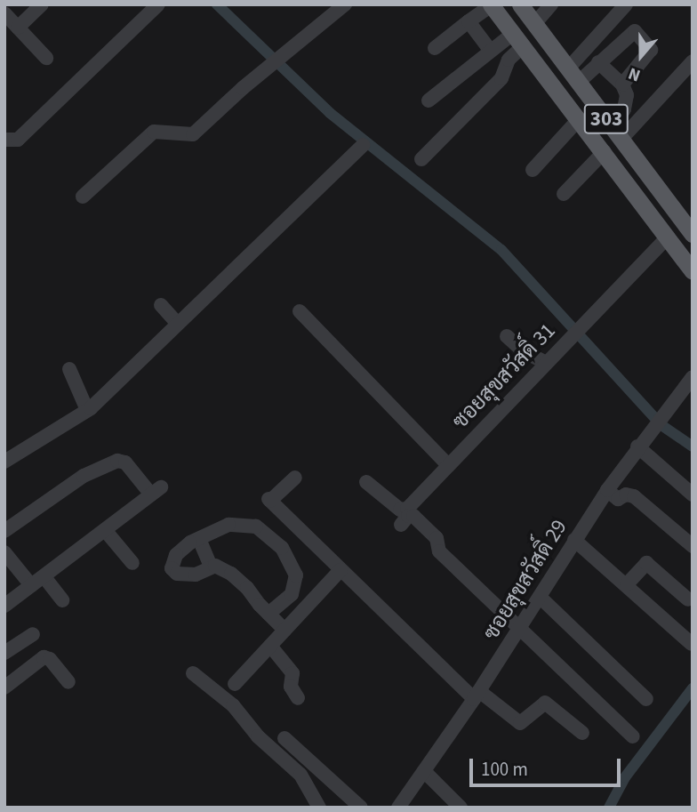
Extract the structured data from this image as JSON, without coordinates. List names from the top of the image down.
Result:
{
  "streets": {
    "main road": ["303"],
    "street": ["ซอยสุขสวัสดิ์ 31", "ซอยสุขสวัสดิ์ 29"]
  },
  "crossings": [
    ["303", "ซอยสุขสวัสดิ์ 31"]
  ],
  "scale_bar": "100 m",
  "north": "bottom"
}
